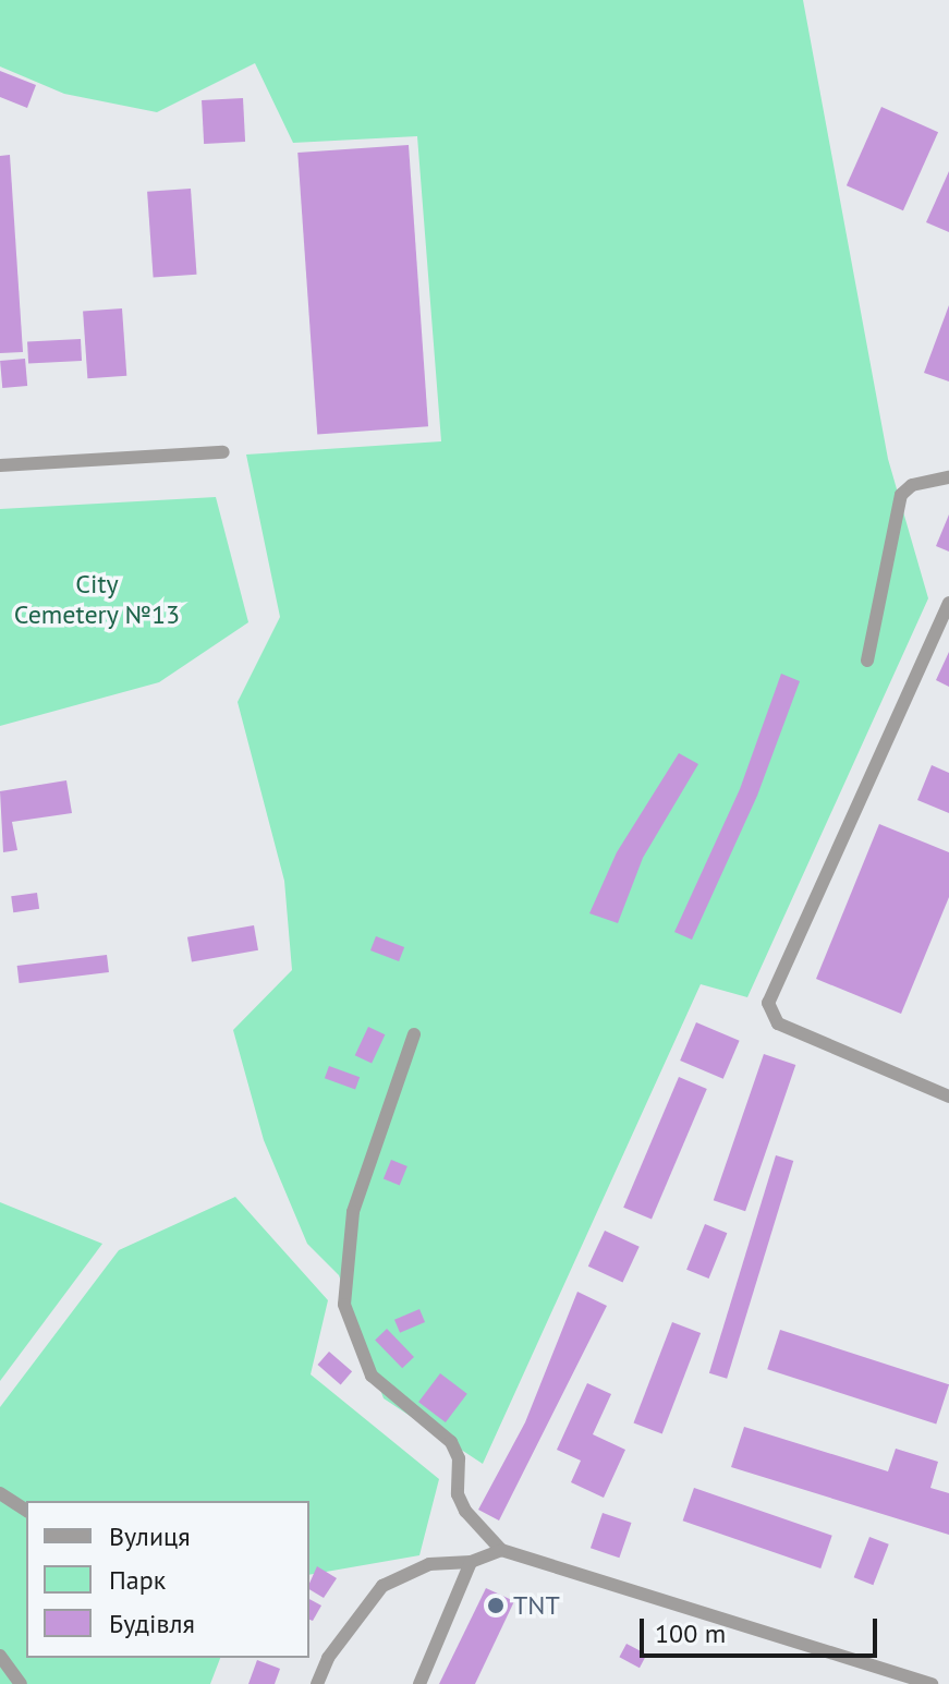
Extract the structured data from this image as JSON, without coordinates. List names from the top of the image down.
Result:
{
  "parks": ["City Cemetery №13"],
  "places": ["TNT"],
  "legend": ["Вулиця", "Парк", "Будівля"],
  "scale_bar": "100 m"
}
